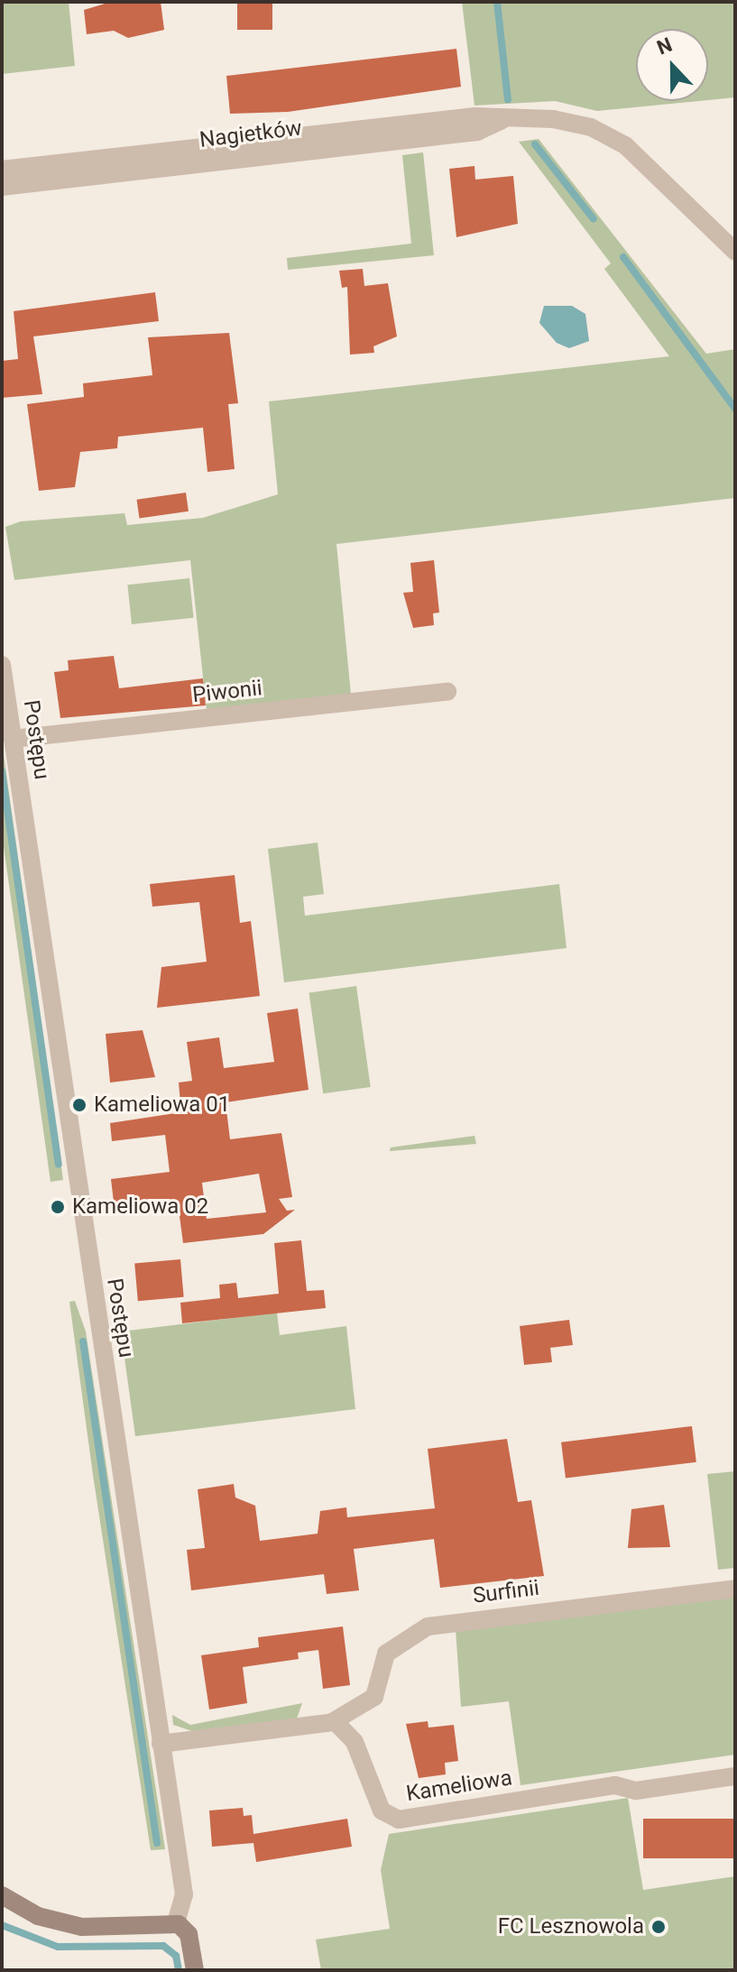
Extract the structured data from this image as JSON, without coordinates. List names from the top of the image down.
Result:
{
  "streets": {
    "street": [
      "Nagietków",
      "Piwonii",
      "Postępu",
      "Surfinii",
      "Kameliowa"
    ]
  },
  "crossings": [
    ["Piwonii", "Postępu"],
    ["Surfinii", "Kameliowa"]
  ],
  "places": ["Kameliowa 01", "Kameliowa 02", "FC Lesznowola"],
  "north": "top"
}
